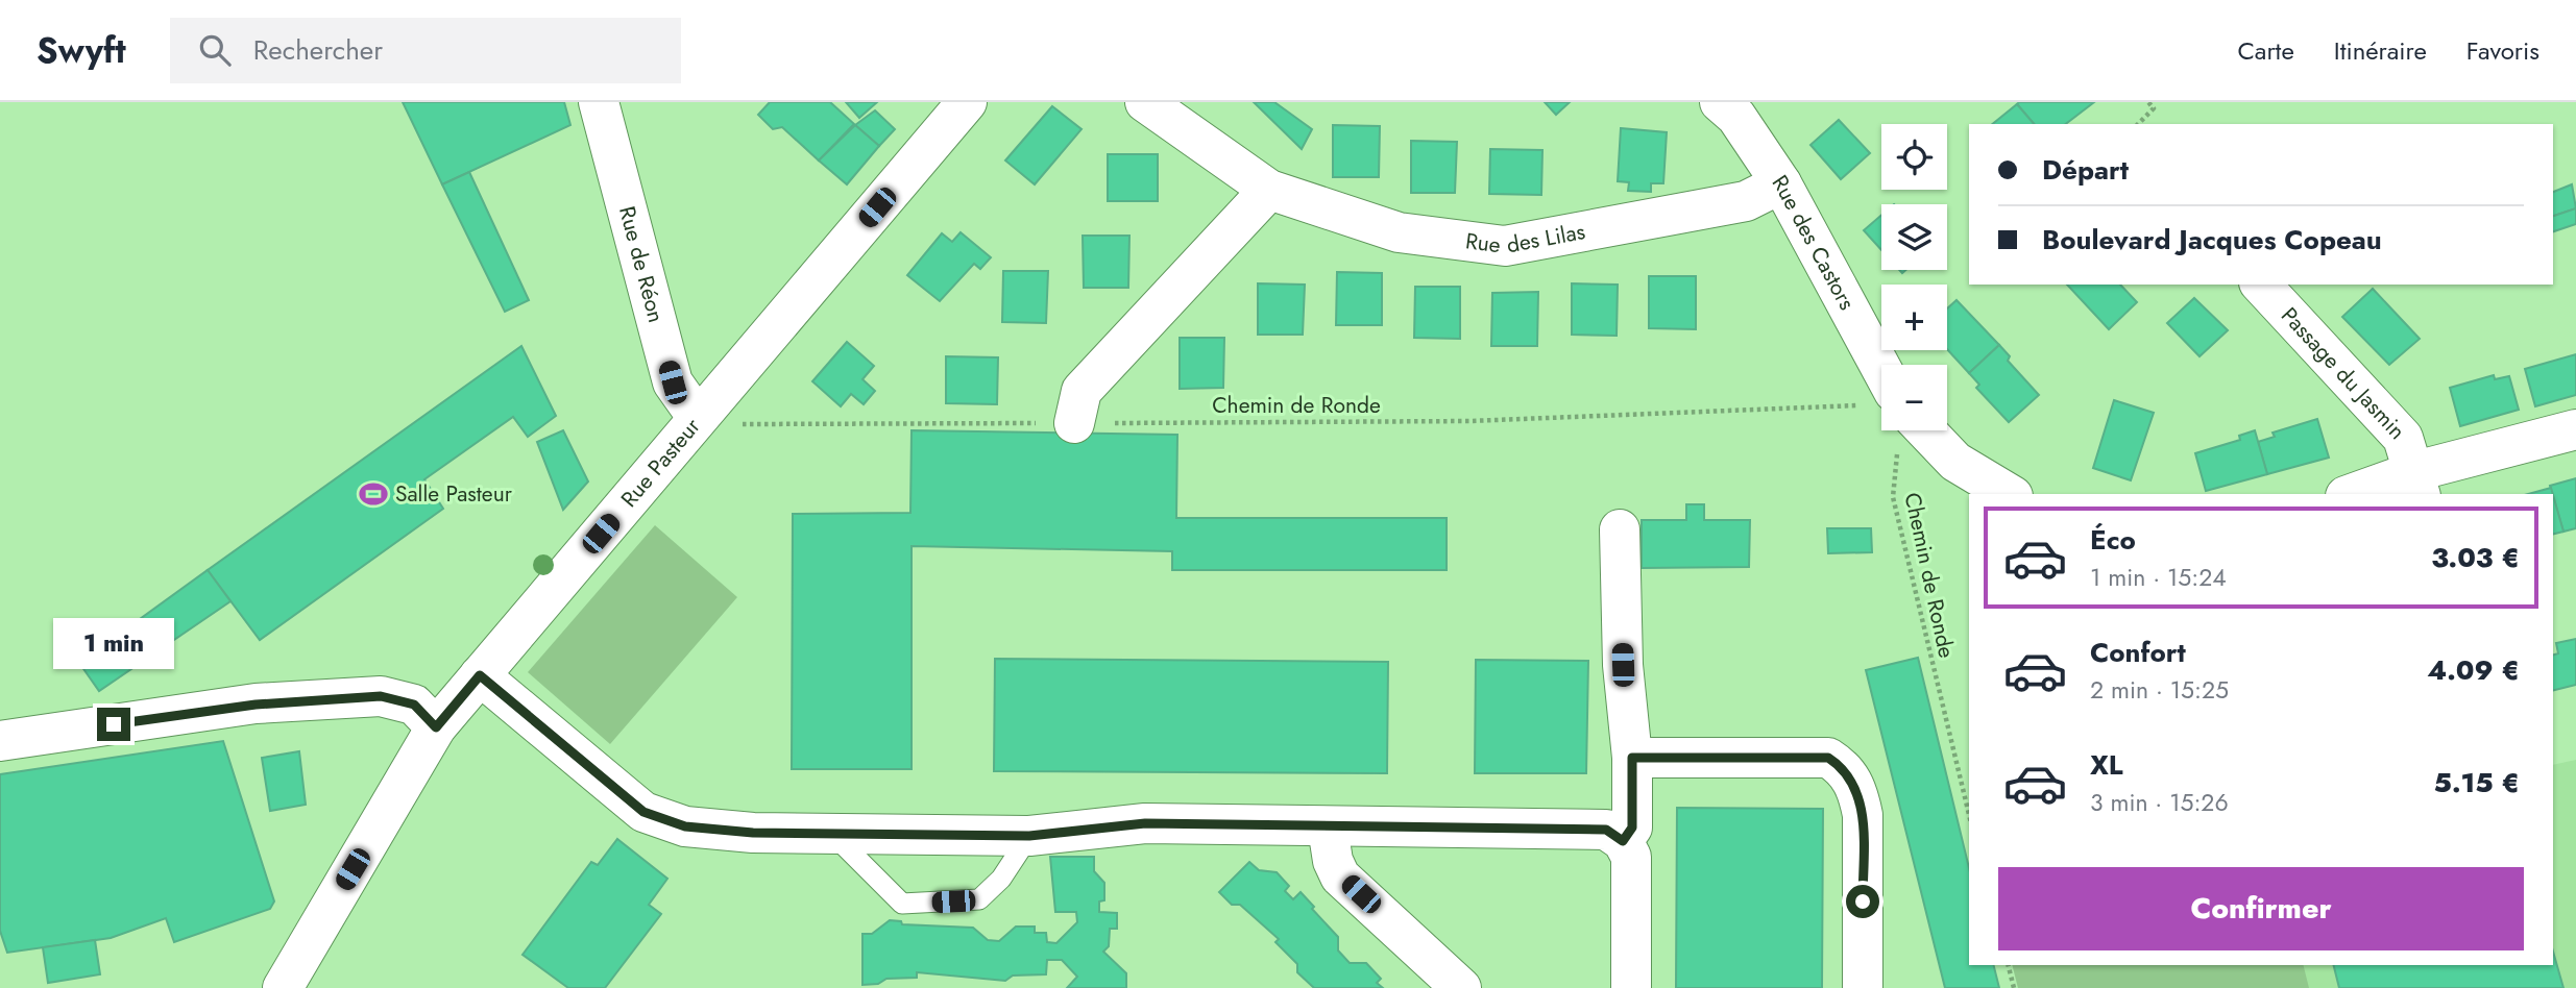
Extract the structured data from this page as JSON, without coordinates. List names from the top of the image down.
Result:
{
  "streets": {
    "street": [
      "Rue des Lilas",
      "Rue des Castors",
      "Rue de Réon",
      "Passage du Jasmin",
      "Rue Pasteur"
    ],
    "path": ["Chemin de Ronde"]
  },
  "crossings": [
    ["Rue des Lilas", "Rue des Castors"],
    ["Rue des Castors", "Chemin de Ronde"],
    ["Rue de Réon", "Chemin de Ronde"],
    ["Rue de Réon", "Rue Pasteur"],
    ["Chemin de Ronde", "Rue Pasteur"]
  ],
  "places": {
    "sports": ["Salle Pasteur"]
  },
  "page": {
    "header": "Swyft",
    "search": "Rechercher",
    "nav": ["Carte", "Itinéraire", "Favoris"],
    "map_buttons": ["+", "−"],
    "banner": ["Départ", "Boulevard Jacques Copeau"],
    "list": [
      {
        "name": "Éco",
        "note": "1 min · 15:24",
        "value": "3.03 €"
      },
      {
        "name": "Confort",
        "note": "2 min · 15:25",
        "value": "4.09 €"
      },
      {
        "name": "XL",
        "note": "3 min · 15:26",
        "value": "5.15 €"
      }
    ],
    "bubble": "1 min",
    "buttons": "Confirmer"
  }
}
